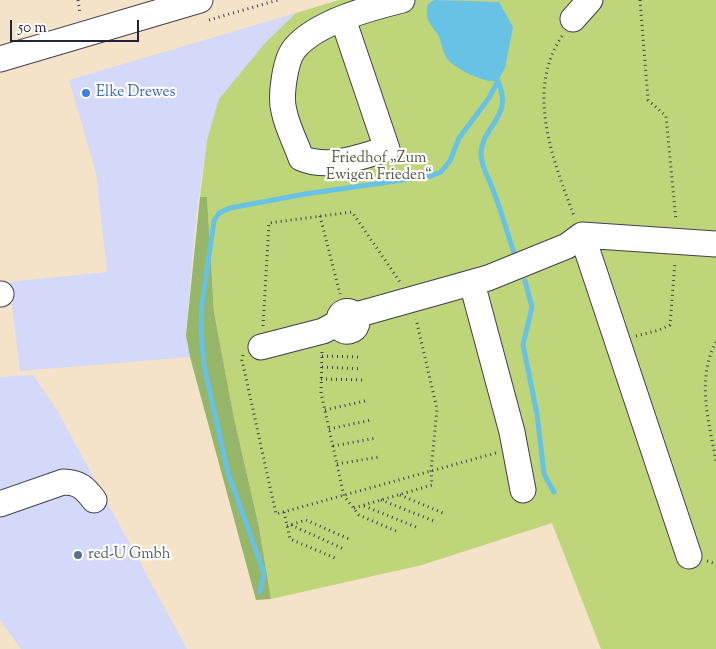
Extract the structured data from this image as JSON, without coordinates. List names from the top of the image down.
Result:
{
  "parks": ["Friedhof „Zum Ewigen Frieden“"],
  "places": ["Elke Drewes", "red-U Gmbh"],
  "scale_bar": "50 m"
}
